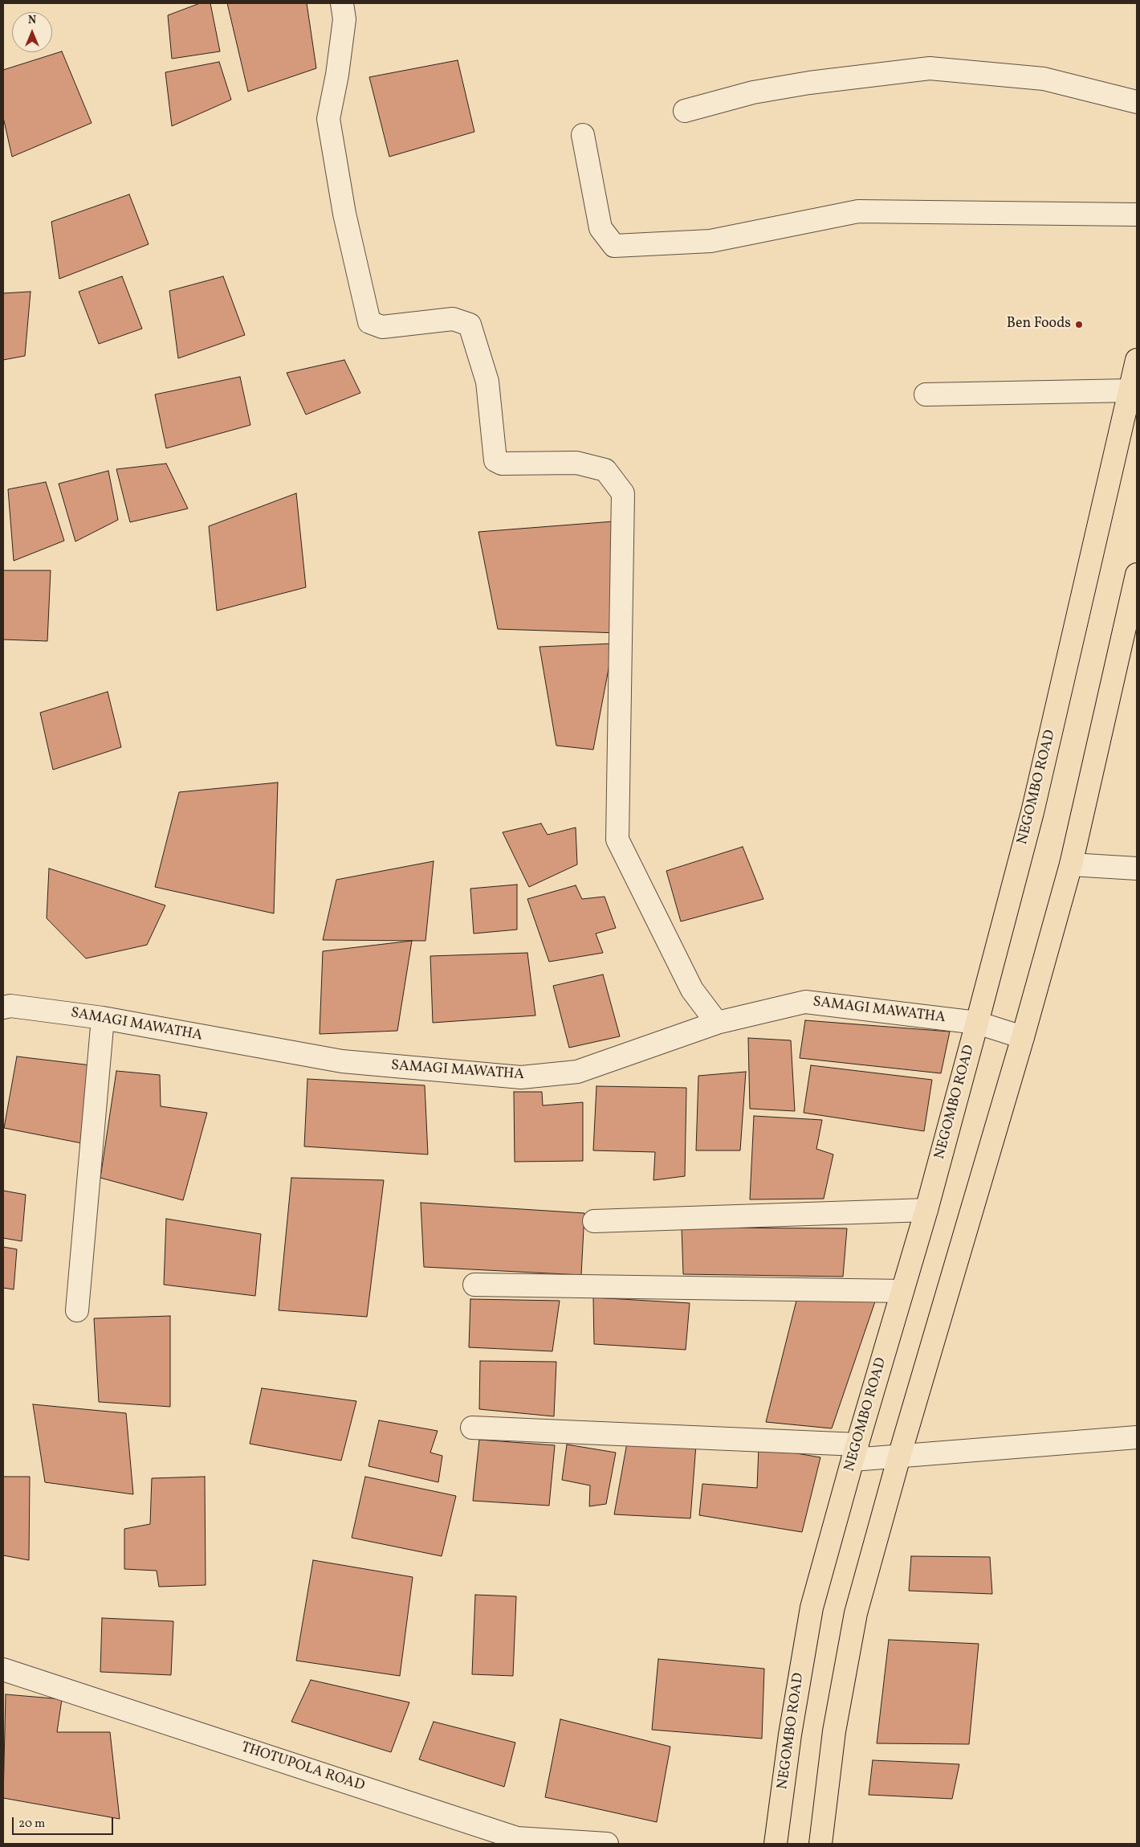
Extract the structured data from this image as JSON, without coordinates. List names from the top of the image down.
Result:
{
  "streets": {
    "highway": ["NEGOMBO ROAD"],
    "street": ["SAMAGI MAWATHA", "THOTUPOLA ROAD"]
  },
  "crossings": [
    ["NEGOMBO ROAD", "SAMAGI MAWATHA"]
  ],
  "places": ["Ben Foods"],
  "scale_bar": "20 m",
  "north": "top"
}
